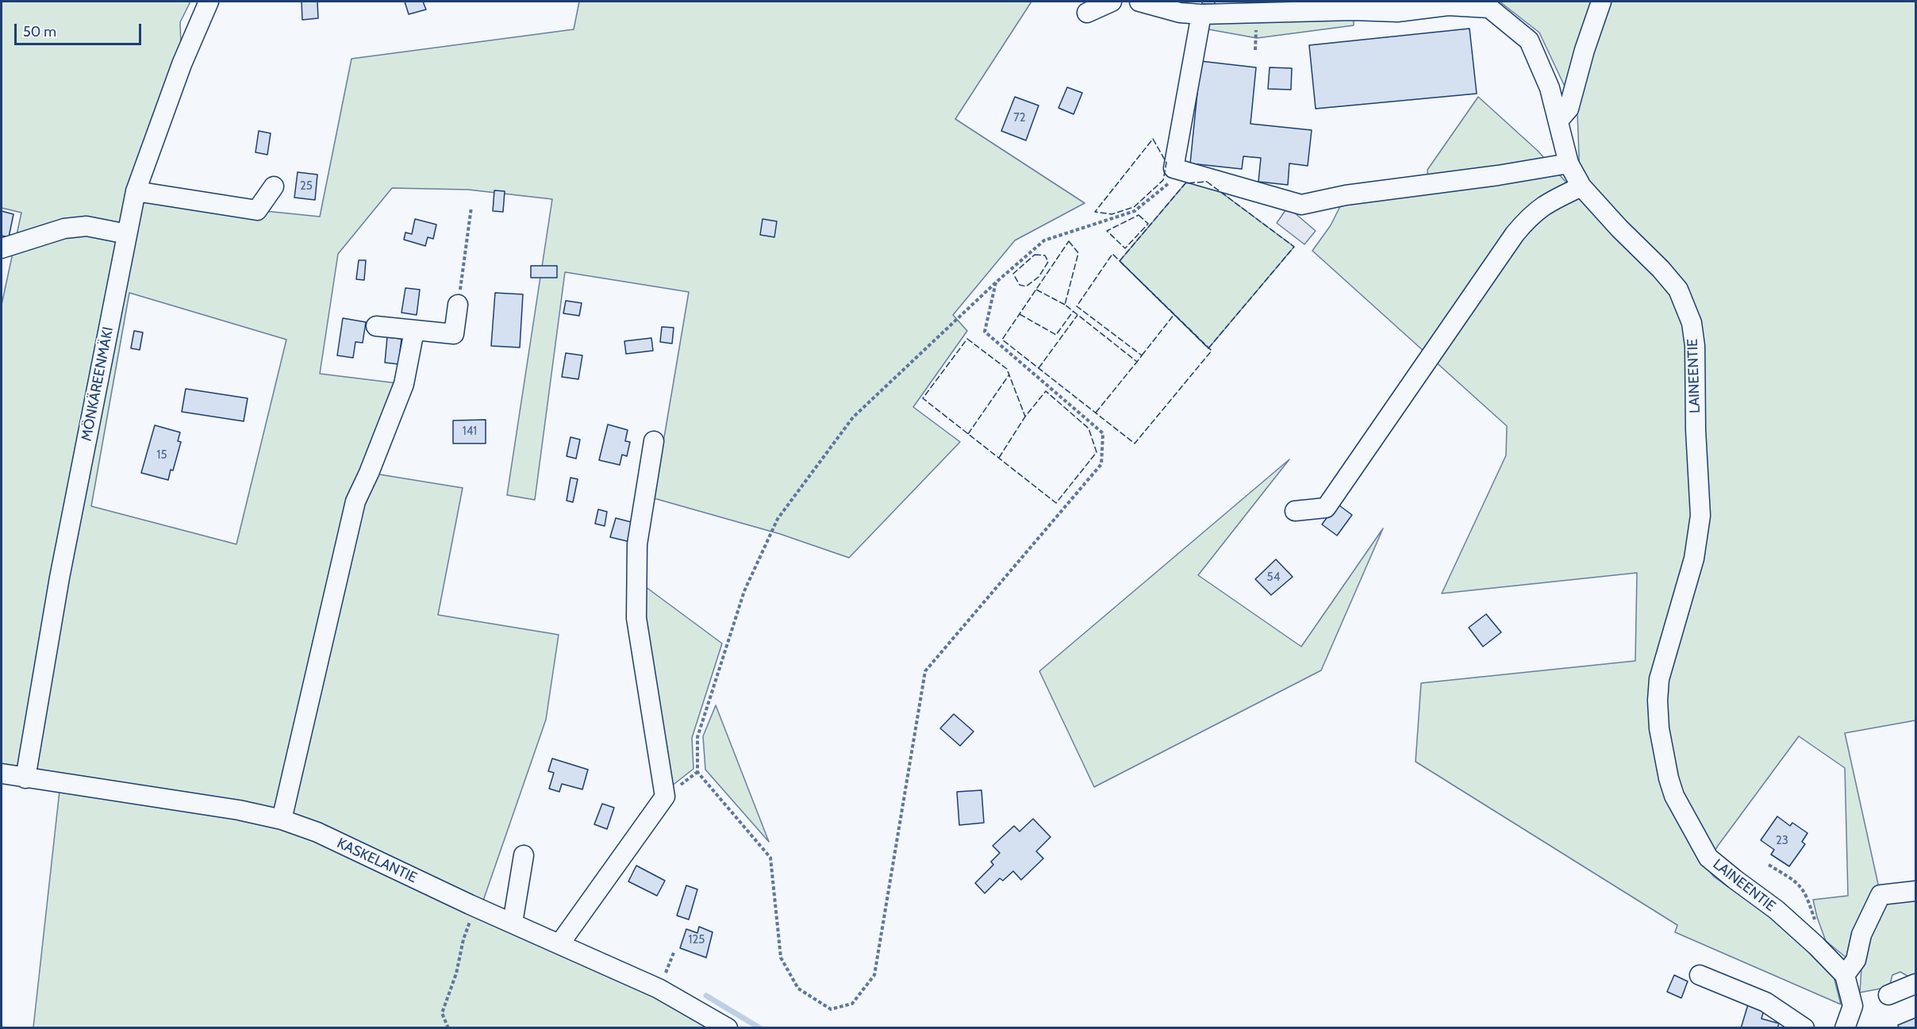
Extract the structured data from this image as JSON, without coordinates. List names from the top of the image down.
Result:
{
  "streets": {
    "street": ["LAINEENTIE", "MÖNKÄREENMÄKI", "KASKELANTIE"]
  },
  "crossings": [
    ["MÖNKÄREENMÄKI", "KASKELANTIE"]
  ],
  "house_numbers": [
    "72",
    "25",
    "141",
    "15",
    "54",
    "23",
    "125"
  ],
  "scale_bar": "50 m"
}
